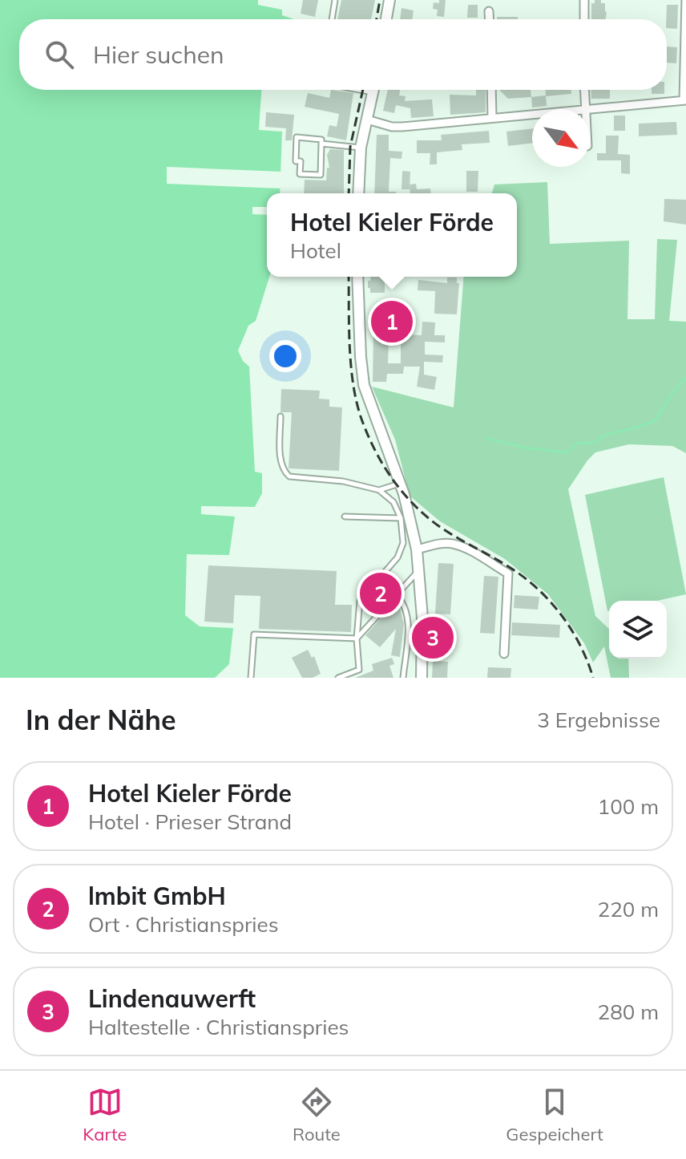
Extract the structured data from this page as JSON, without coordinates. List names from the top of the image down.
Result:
{
  "north": "bottom right",
  "page": {
    "search": "Hier suchen",
    "popup": ["Hotel Kieler Förde", "Hotel"],
    "pins": ["1", "2", "3"],
    "heading": ["In der Nähe", "3 Ergebnisse"],
    "list": [
      {
        "mark": "1",
        "name": "Hotel Kieler Förde",
        "note": "Hotel · Prieser Strand",
        "value": "100 m"
      },
      {
        "mark": "2",
        "name": "lmbit GmbH",
        "note": "Ort · Christianspries",
        "value": "220 m"
      },
      {
        "mark": "3",
        "name": "Lindenauwerft",
        "note": "Haltestelle · Christianspries",
        "value": "280 m"
      }
    ],
    "nav": ["Karte", "Route", "Gespeichert"]
  }
}
